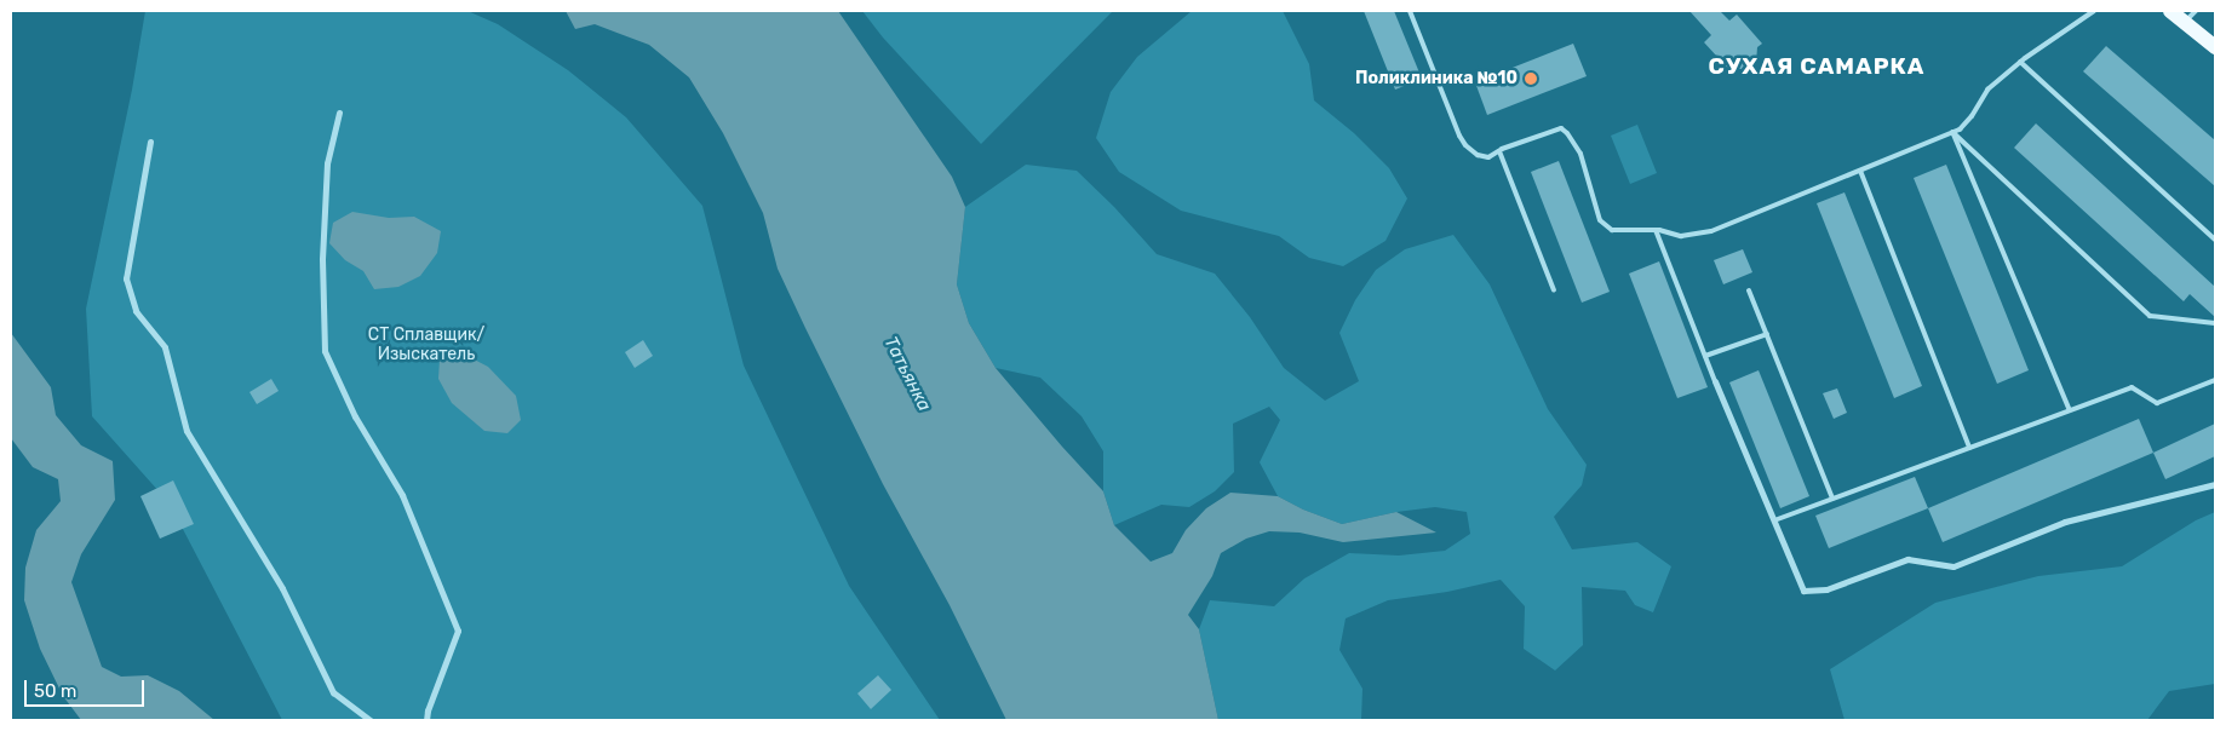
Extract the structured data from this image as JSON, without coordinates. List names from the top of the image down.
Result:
{
  "districts": ["СУХАЯ САМАРКА"],
  "water": ["Татьянка"],
  "parks": ["СТ Сплавщик/ Изыскатель"],
  "places": ["Поликлиника №10"],
  "scale_bar": "50 m"
}
